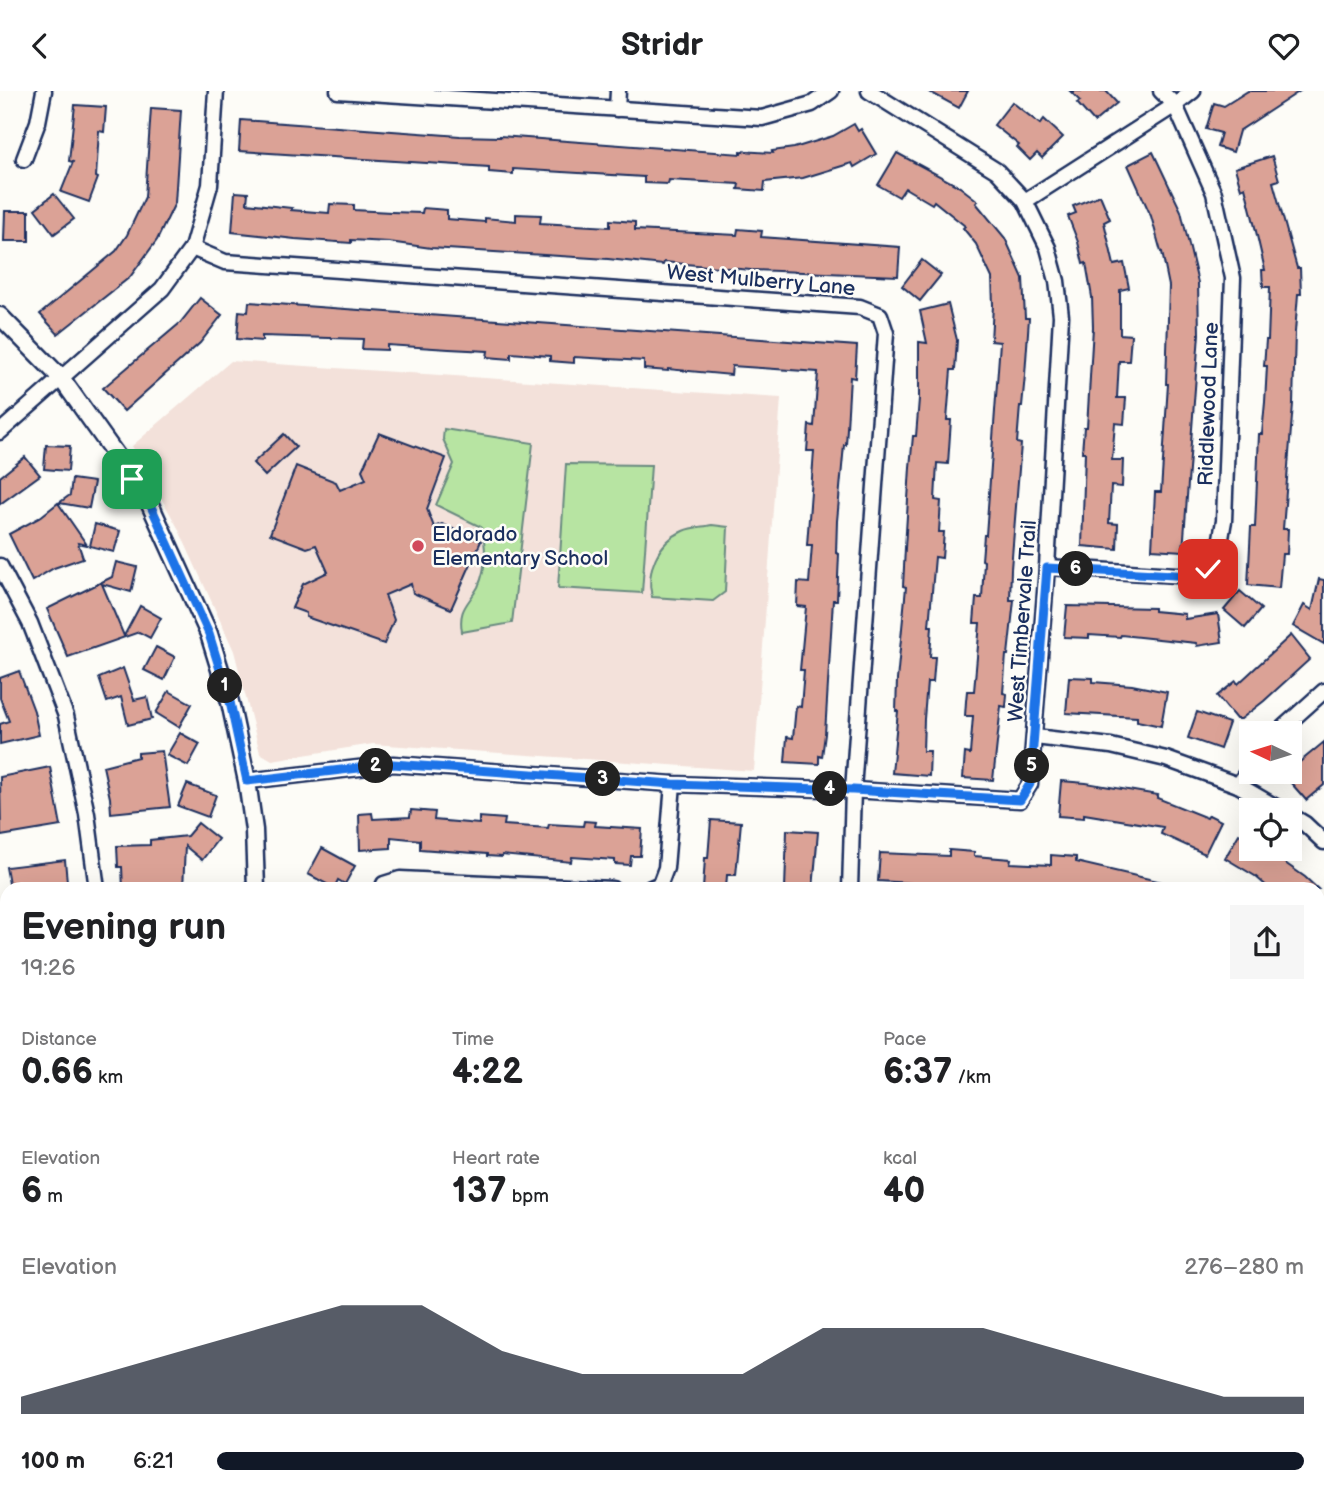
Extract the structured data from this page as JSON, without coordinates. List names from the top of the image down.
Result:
{
  "streets": {
    "street": ["West Mulberry Lane", "Riddlewood Lane", "West Timbervale Trail"]
  },
  "crossings": [
    ["West Mulberry Lane", "West Timbervale Trail"],
    ["Riddlewood Lane", "West Timbervale Trail"]
  ],
  "places": ["Eldorado Elementary School"],
  "north": "left",
  "page": {
    "header": "Stridr",
    "pins": [
      "6",
      "1",
      "2",
      "5",
      "3",
      "4"
    ],
    "heading": ["Evening run", "19:26"],
    "stats": [
      ["Distance", "0.66 km"],
      ["Time", "4:22"],
      ["Pace", "6:37 /km"],
      ["Elevation", "6 m"],
      ["Heart rate", "137 bpm"],
      ["kcal", "40"]
    ],
    "chart": ["Elevation", "276–280 m"],
    "list": [
      {
        "name": "100 m",
        "note": "6:21"
      }
    ]
  }
}
